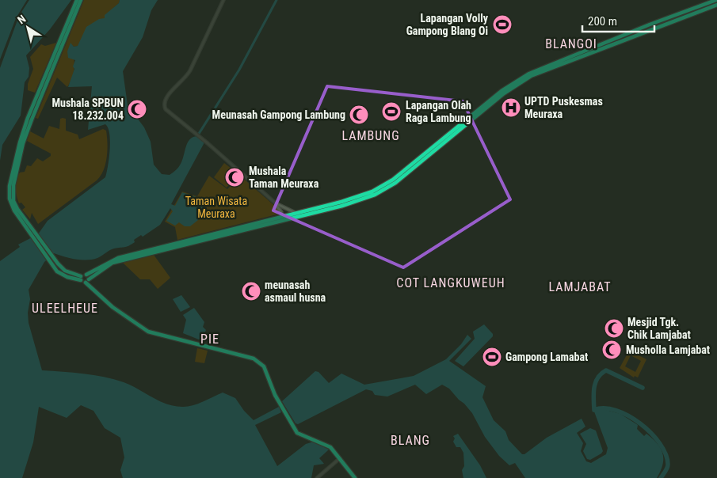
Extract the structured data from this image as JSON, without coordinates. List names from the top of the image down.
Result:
{
  "districts": [
    "BLANGOI",
    "LAMBUNG",
    "COT LANGKUWEUH",
    "LAMJABAT",
    "ULEELHEUE",
    "PIE",
    "BLANG"
  ],
  "parks": ["Taman Wisata Meuraxa"],
  "places": {
    "sports": ["Lapangan Volly Gampong Blang Oi", "Lapangan Olah Raga Lambung", "Gampong Lamabat"],
    "hospital": ["UPTD Puskesmas Meuraxa"],
    "mosque": [
      "Mushala SPBUN 18.232.004",
      "Meunasah Gampong Lambung",
      "Mushala Taman Meuraxa",
      "meunasah asmaul husna",
      "Mesjid Tgk. Chik Lamjabat",
      "Musholla Lamjabat"
    ]
  },
  "scale_bar": "200 m",
  "north": "top left"
}
